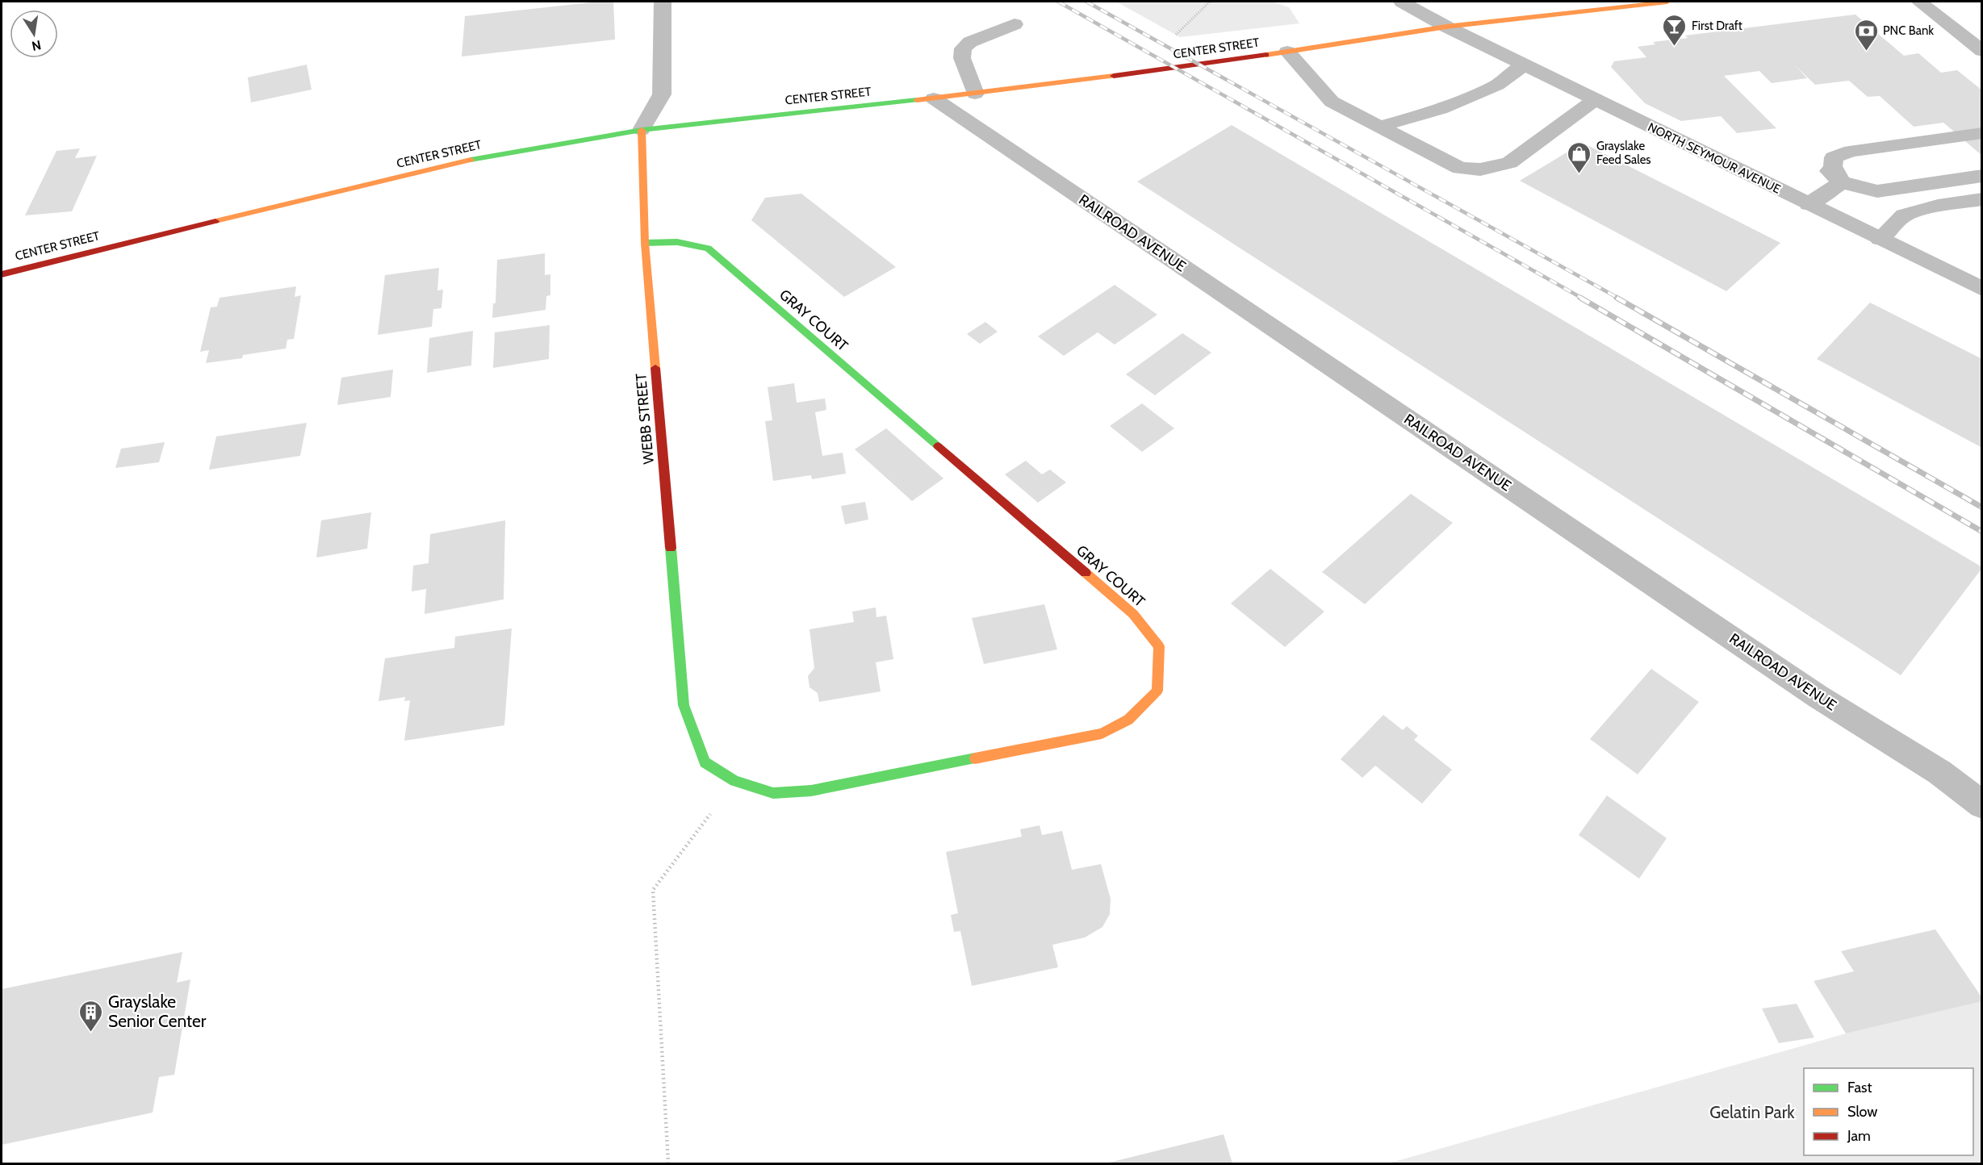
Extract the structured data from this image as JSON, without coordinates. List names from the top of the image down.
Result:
{
  "streets": {
    "street": [
      "CENTER STREET",
      "NORTH SEYMOUR AVENUE",
      "RAILROAD AVENUE",
      "GRAY COURT",
      "WEBB STREET"
    ]
  },
  "crossings": [
    ["CENTER STREET", "NORTH SEYMOUR AVENUE"],
    ["CENTER STREET", "RAILROAD AVENUE"],
    ["CENTER STREET", "WEBB STREET"],
    ["GRAY COURT", "WEBB STREET"]
  ],
  "parks": ["Gelatin Park"],
  "places": {
    "bar": ["First Draft"],
    "bank": ["PNC Bank"],
    "shop": ["Grayslake Feed Sales"],
    "building": ["Grayslake Senior Center"]
  },
  "legend": ["Fast", "Slow", "Jam"],
  "north": "bottom"
}
